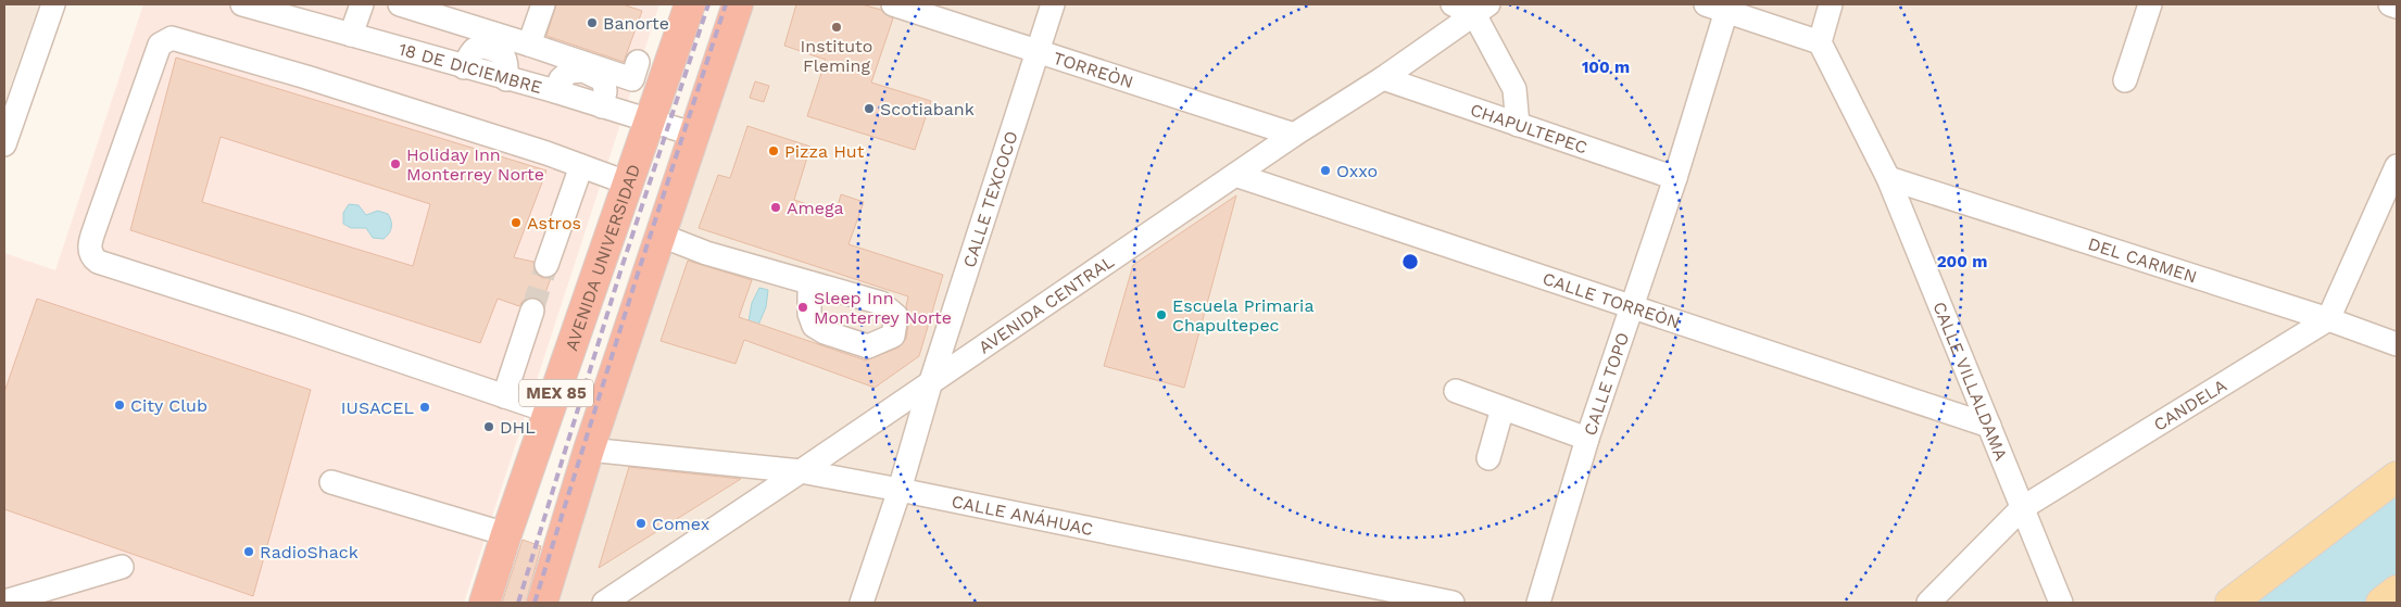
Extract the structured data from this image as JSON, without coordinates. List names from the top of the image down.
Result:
{
  "streets": {
    "highway": ["AVENIDA UNIVERSIDAD", "MEX 85"],
    "street": [
      "18 DE DICIEMBRE",
      "TORREÒN",
      "CHAPULTEPEC",
      "CALLE TEXCOCO",
      "DEL CARMEN",
      "CALLE TORREÒN",
      "AVENIDA CENTRAL",
      "CALLE VILLALDAMA",
      "CALLE TOPO",
      "CANDELA",
      "CALLE ANÁHUAC"
    ]
  },
  "crossings": [
    ["18 DE DICIEMBRE", "AVENIDA UNIVERSIDAD"],
    ["18 DE DICIEMBRE", "MEX 85"],
    ["TORREÒN", "CALLE TEXCOCO"],
    ["TORREÒN", "AVENIDA CENTRAL"],
    ["CHAPULTEPEC", "AVENIDA CENTRAL"],
    ["CHAPULTEPEC", "CALLE TOPO"],
    ["CALLE TEXCOCO", "AVENIDA CENTRAL"],
    ["CALLE TEXCOCO", "CALLE ANÁHUAC"],
    ["DEL CARMEN", "CALLE VILLALDAMA"],
    ["DEL CARMEN", "CANDELA"],
    ["CALLE TORREÒN", "AVENIDA CENTRAL"],
    ["CALLE TORREÒN", "CALLE VILLALDAMA"],
    ["CALLE TORREÒN", "CALLE TOPO"],
    ["AVENIDA CENTRAL", "CALLE ANÁHUAC"],
    ["CALLE VILLALDAMA", "CANDELA"],
    ["MEX 85", "CALLE ANÁHUAC"]
  ],
  "places": [
    "Banorte",
    "Instituto Fleming",
    "Scotiabank",
    "Pizza Hut",
    "Holiday Inn Monterrey Norte",
    "Oxxo",
    "Amega",
    "Astros",
    "Sleep Inn Monterrey Norte",
    "Escuela Primaria Chapultepec",
    "City Club",
    "IUSACEL",
    "DHL",
    "Comex",
    "RadioShack"
  ],
  "rings": ["100 m", "200 m"]
}
